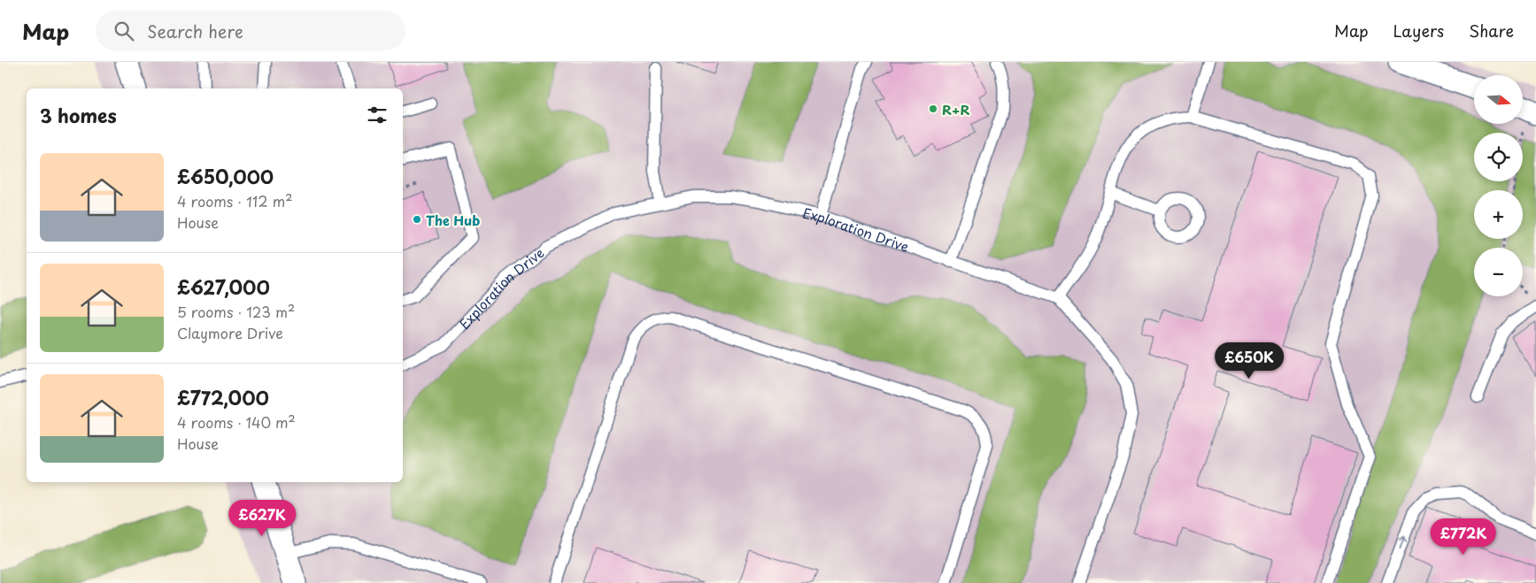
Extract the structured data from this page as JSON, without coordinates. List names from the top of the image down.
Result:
{
  "streets": {
    "lane": ["Exploration Drive"]
  },
  "places": ["R+R", "The Hub"],
  "north": "right",
  "page": {
    "header": "Map",
    "search": "Search here",
    "nav": ["Map", "Layers", "Share"],
    "map_buttons": ["+", "−"],
    "heading": "3 homes",
    "list": [
      {
        "name": "£650,000",
        "note": "4 rooms · 112 m² · House"
      },
      {
        "name": "£627,000",
        "note": "5 rooms · 123 m² · Claymore Drive"
      },
      {
        "name": "£772,000",
        "note": "4 rooms · 140 m² · House"
      }
    ],
    "price": ["£650K", "£627K", "£772K"]
  }
}
